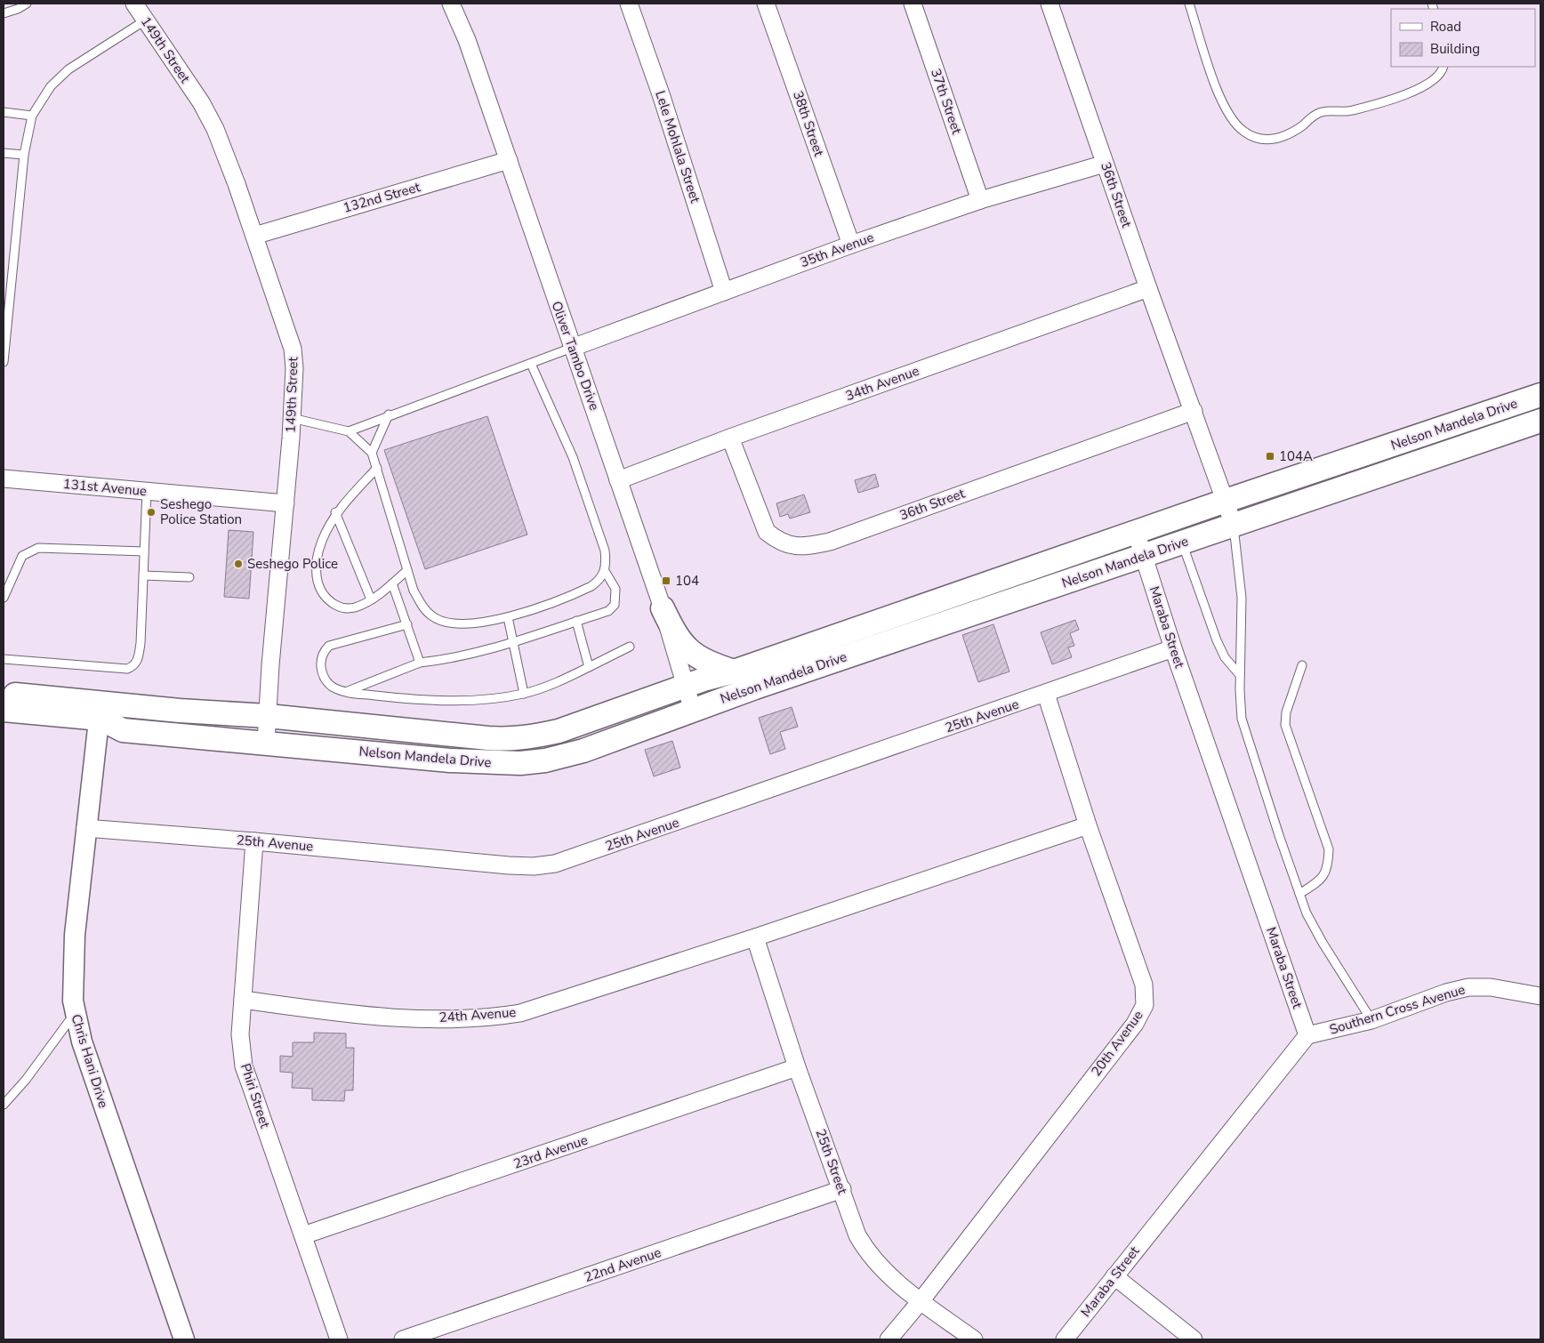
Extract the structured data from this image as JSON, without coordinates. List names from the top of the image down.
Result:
{
  "streets": {
    "main road": ["Nelson Mandela Drive"],
    "street": [
      "149th Street",
      "37th Street",
      "38th Street",
      "Lele Mohlala Street",
      "36th Street",
      "132nd Street",
      "35th Avenue",
      "Oliver Tambo Drive",
      "34th Avenue",
      "131st Avenue",
      "Maraba Street",
      "25th Avenue",
      "Southern Cross Avenue",
      "24th Avenue",
      "20th Avenue",
      "Chris Hani Drive",
      "Phiri Street",
      "23rd Avenue",
      "25th Street",
      "22nd Avenue"
    ]
  },
  "crossings": [
    ["149th Street", "132nd Street"],
    ["149th Street", "Nelson Mandela Drive"],
    ["149th Street", "131st Avenue"],
    ["37th Street", "35th Avenue"],
    ["38th Street", "35th Avenue"],
    ["Lele Mohlala Street", "35th Avenue"],
    ["36th Street", "35th Avenue"],
    ["36th Street", "34th Avenue"],
    ["36th Street", "Nelson Mandela Drive"],
    ["132nd Street", "Oliver Tambo Drive"],
    ["35th Avenue", "Oliver Tambo Drive"],
    ["Oliver Tambo Drive", "34th Avenue"],
    ["Oliver Tambo Drive", "Nelson Mandela Drive"],
    ["Nelson Mandela Drive", "Maraba Street"],
    ["Nelson Mandela Drive", "Chris Hani Drive"],
    ["Maraba Street", "25th Avenue"],
    ["Maraba Street", "Southern Cross Avenue"],
    ["25th Avenue", "20th Avenue"],
    ["25th Avenue", "Chris Hani Drive"],
    ["25th Avenue", "Phiri Street"],
    ["24th Avenue", "20th Avenue"],
    ["24th Avenue", "Phiri Street"],
    ["24th Avenue", "25th Street"],
    ["20th Avenue", "25th Street"],
    ["Phiri Street", "23rd Avenue"],
    ["23rd Avenue", "25th Street"],
    ["25th Street", "22nd Avenue"]
  ],
  "places": {
    "transit": ["104A", "104"],
    "other": ["Seshego Police Station", "Seshego Police"]
  },
  "legend": ["Road", "Building"]
}
